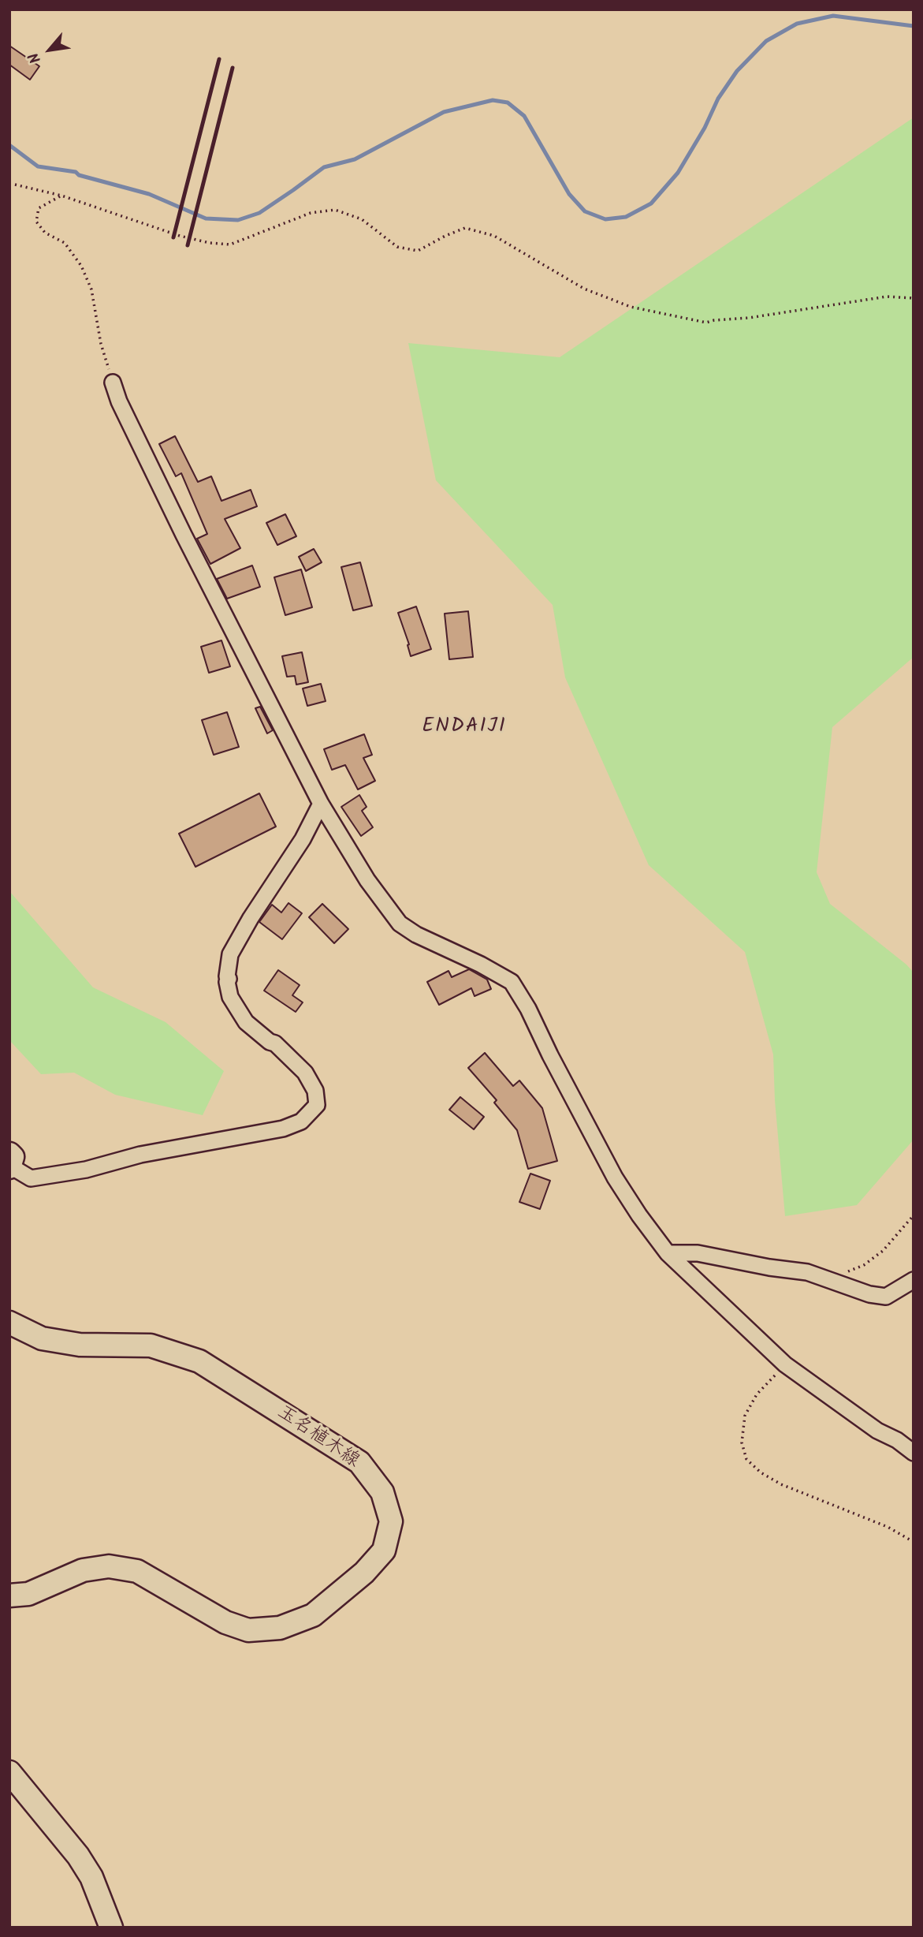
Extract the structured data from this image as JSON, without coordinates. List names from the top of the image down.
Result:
{
  "streets": {
    "main road": ["玉名植木線"]
  },
  "districts": ["ENDAIJI"],
  "north": "bottom left"
}
